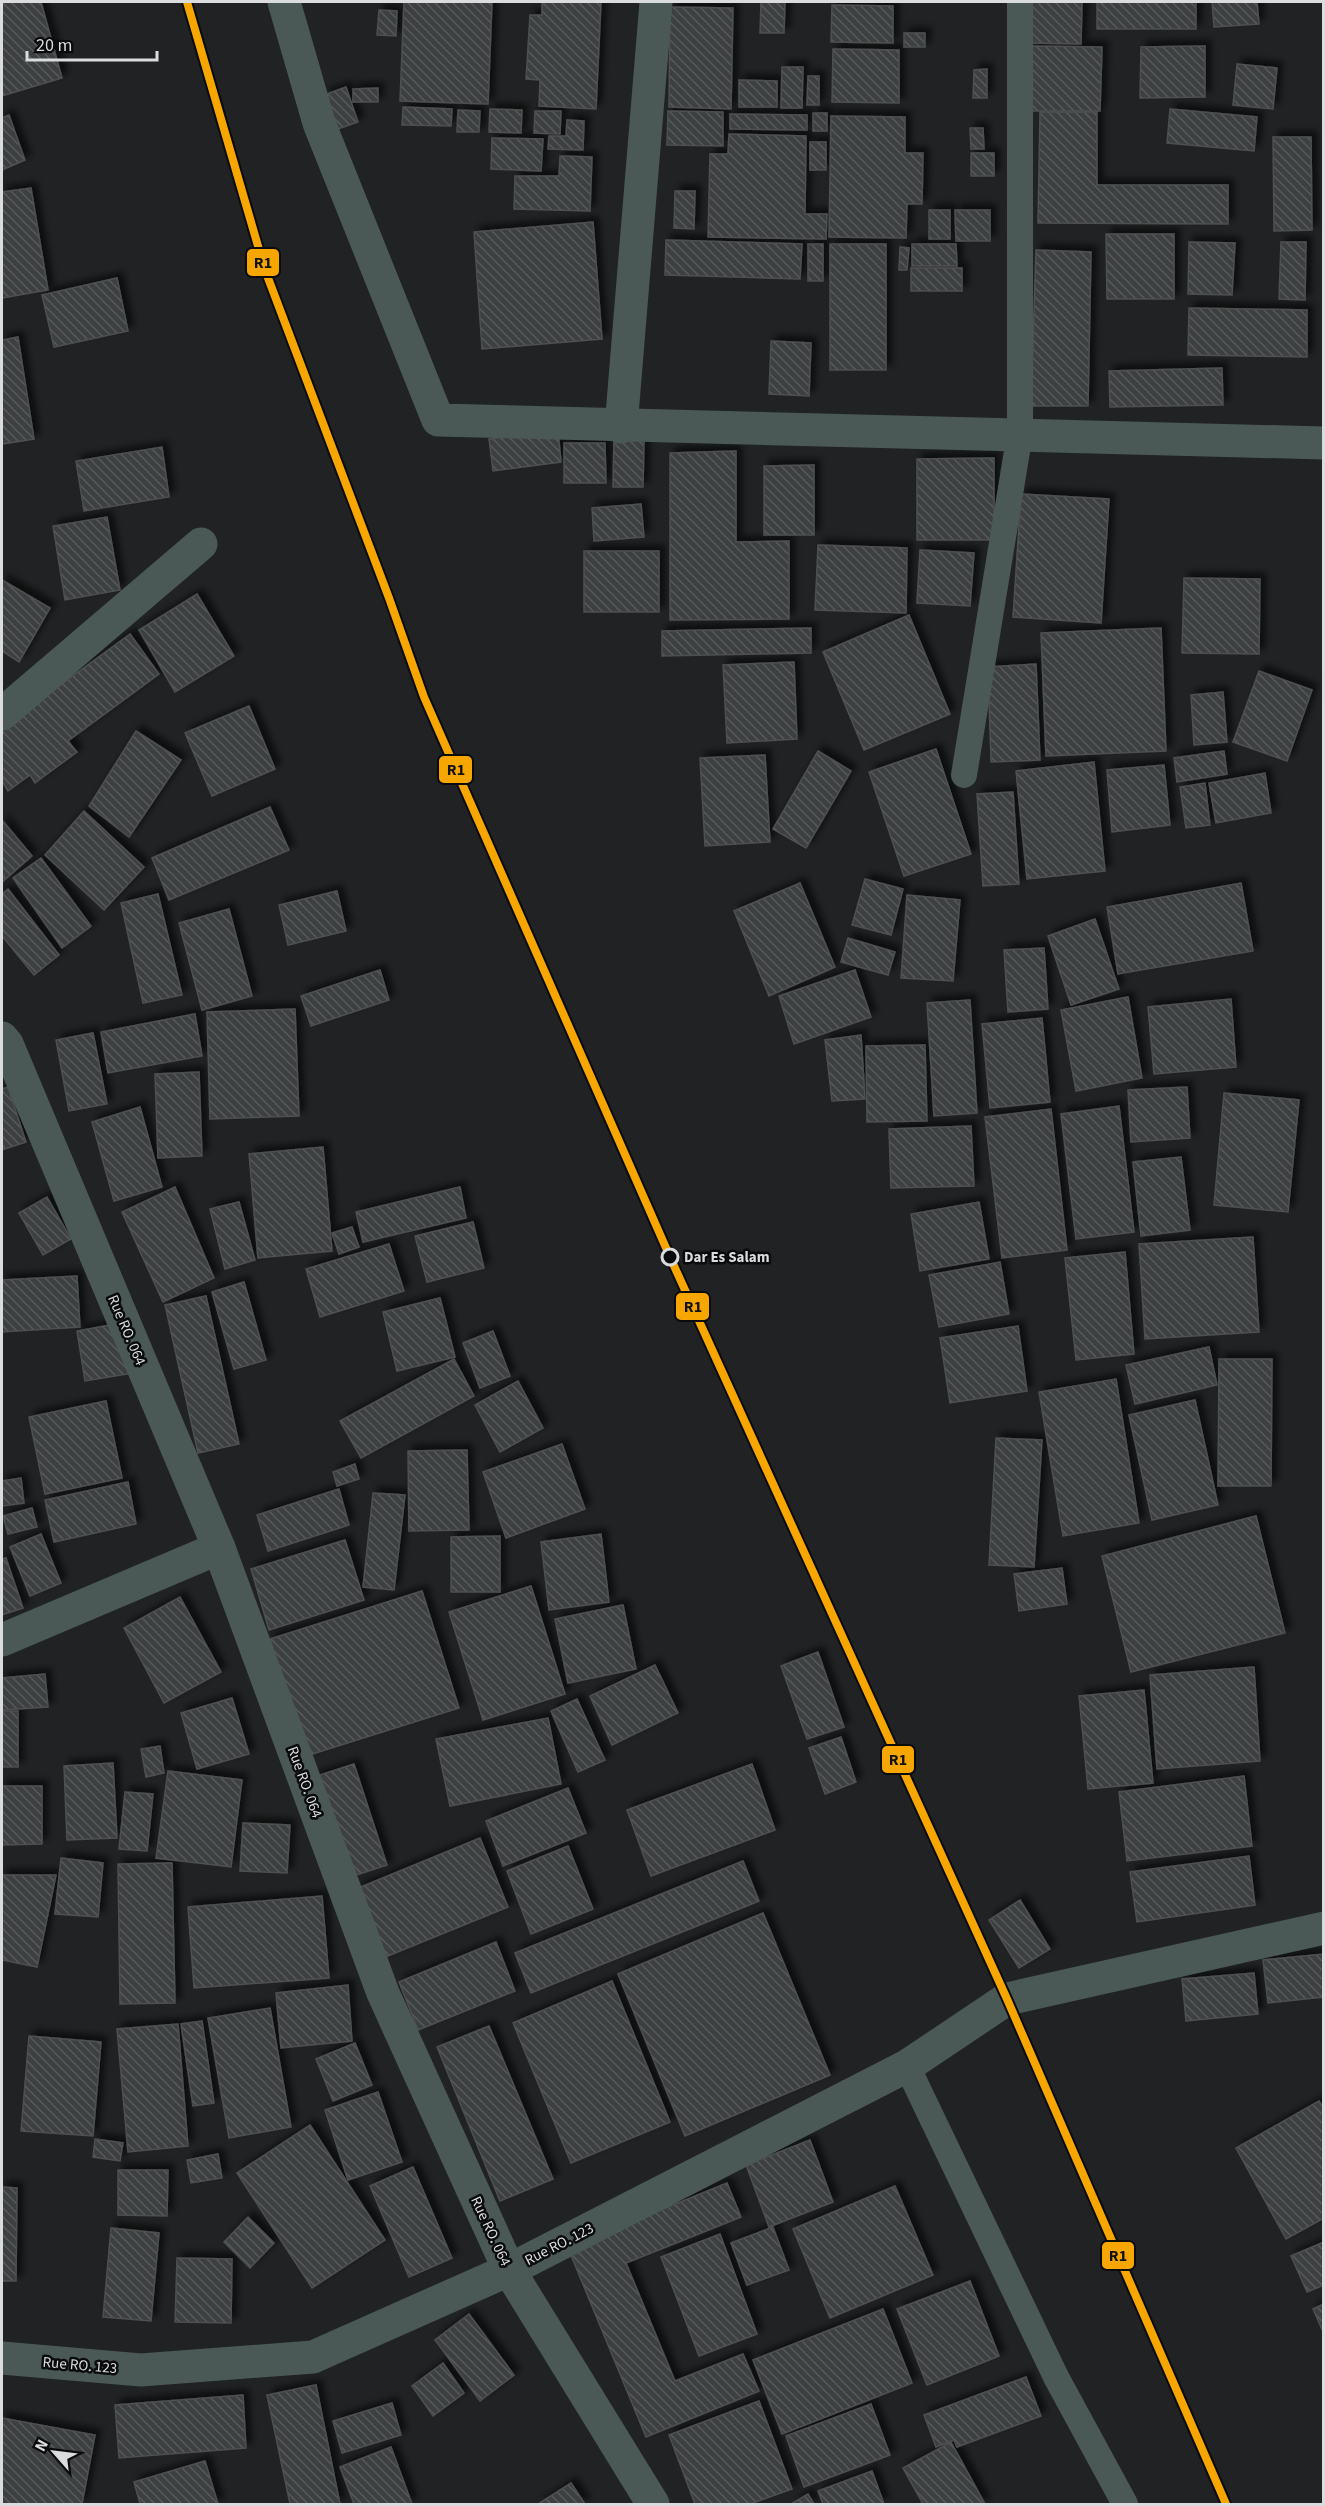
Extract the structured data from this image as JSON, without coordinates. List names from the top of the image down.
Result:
{
  "streets": {
    "street": ["Rue RO. 064", "Rue RO. 123"]
  },
  "crossings": [
    ["Rue RO. 064", "Rue RO. 123"]
  ],
  "places": ["Dar Es Salam"],
  "lines": ["transit line R1"],
  "scale_bar": "20 m",
  "north": "top left"
}
